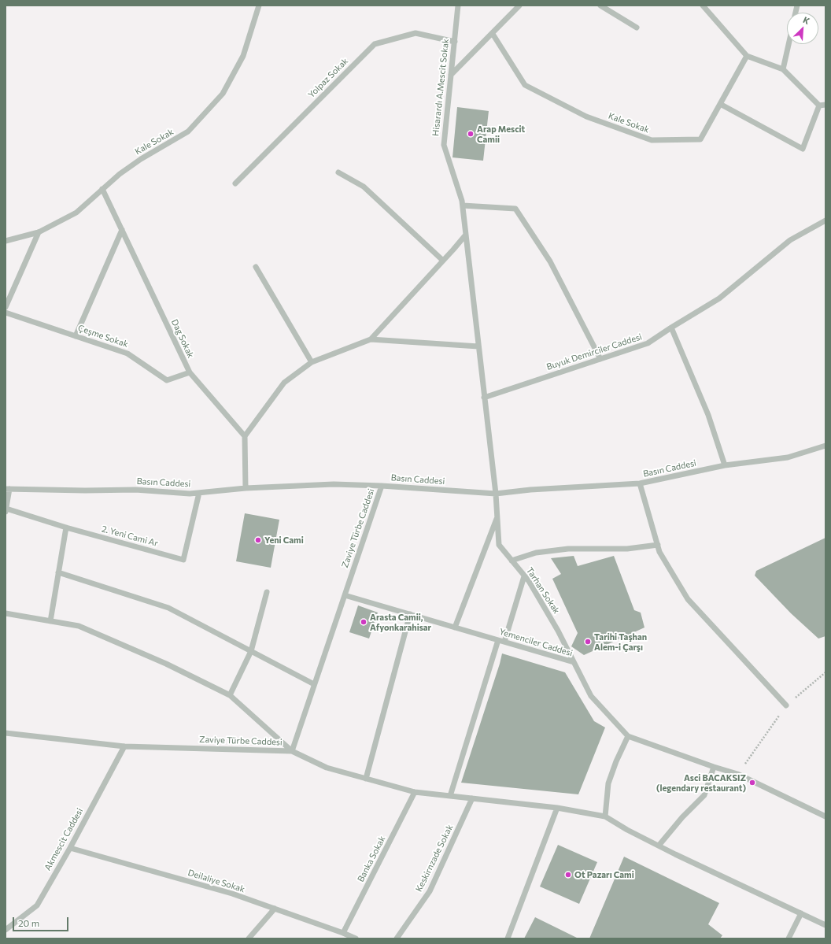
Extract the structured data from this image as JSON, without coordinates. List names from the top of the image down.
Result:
{
  "streets": {
    "street": [
      "Yolpaz Sokak",
      "Hisarardı A.Mescit Sokak",
      "Kale Sokak",
      "Çeşme Sokak",
      "Dag Sokak",
      "Buyuk Demirciler Caddesi",
      "Basın Caddesi",
      "Zaviye Türbe Caddesi",
      "2. Yeni Cami Ar",
      "Tarhan Sokak",
      "Yemenciler Caddesi",
      "Akmescit Caddesi",
      "Keskirnzade Sokak",
      "Banka Sokak",
      "Deilaliye Sokak"
    ]
  },
  "crossings": [
    ["Yolpaz Sokak", "Hisarardı A.Mescit Sokak"],
    ["Hisarardı A.Mescit Sokak", "Tarhan Sokak"],
    ["Kale Sokak", "Dag Sokak"],
    ["Çeşme Sokak", "Dag Sokak"],
    ["Buyuk Demirciler Caddesi", "Tarhan Sokak"],
    ["Basın Caddesi", "Zaviye Türbe Caddesi"],
    ["Basın Caddesi", "2. Yeni Cami Ar"],
    ["Basın Caddesi", "Tarhan Sokak"],
    ["Zaviye Türbe Caddesi", "Yemenciler Caddesi"],
    ["Zaviye Türbe Caddesi", "Akmescit Caddesi"],
    ["Tarhan Sokak", "Yemenciler Caddesi"],
    ["Akmescit Caddesi", "Deilaliye Sokak"],
    ["Banka Sokak", "Deilaliye Sokak"]
  ],
  "places": [
    "Arap Mescit Camii",
    "Yeni Cami",
    "Arasta Camii, Afyonkarahisar",
    "Tarihi Taşhan Alem-i Çarşı",
    "Asci BACAKSIZ (legendary restaurant)",
    "Ot Pazarı Cami"
  ],
  "scale_bar": "20 m",
  "north": "top right"
}
